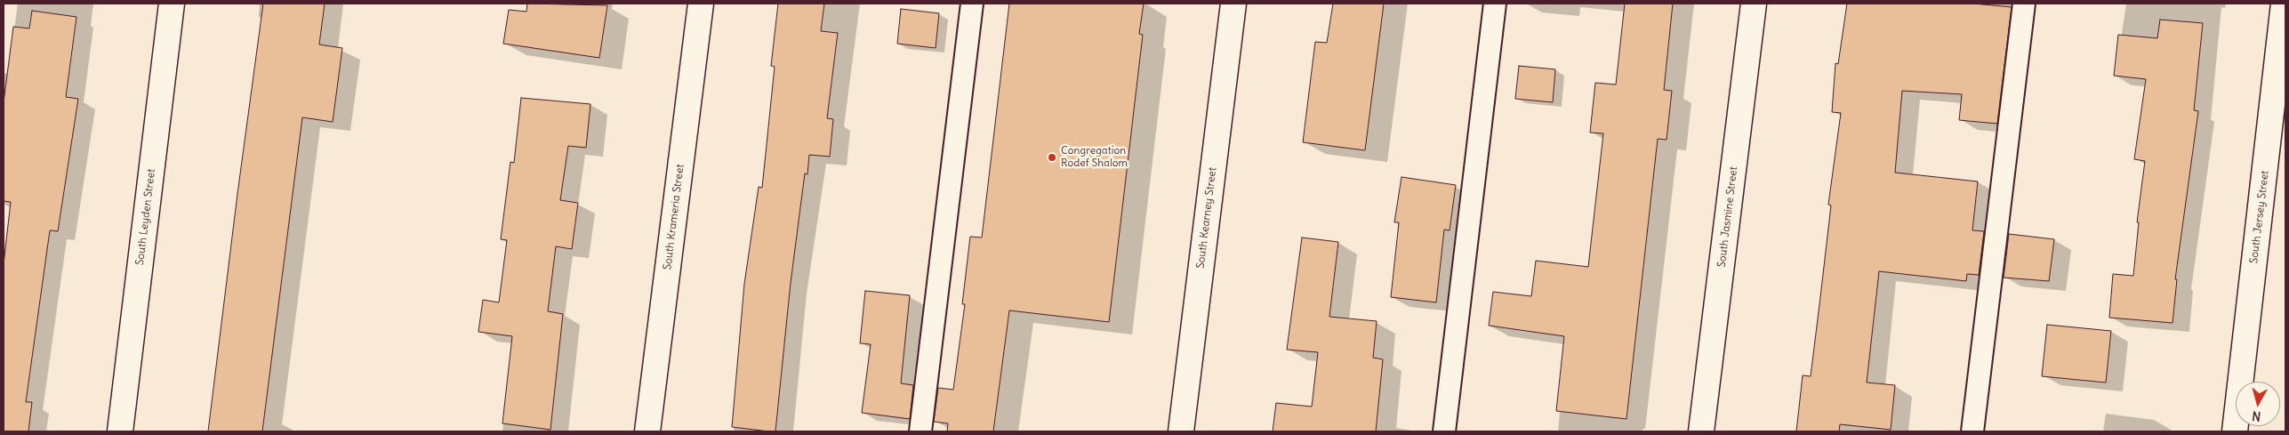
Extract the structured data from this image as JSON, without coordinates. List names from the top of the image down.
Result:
{
  "streets": {
    "street": [
      "South Leyden Street",
      "South Krameria Street",
      "South Jasmine Street",
      "South Jersey Street",
      "South Kearney Street"
    ]
  },
  "places": ["Congregation Rodef Shalom"],
  "north": "bottom"
}
